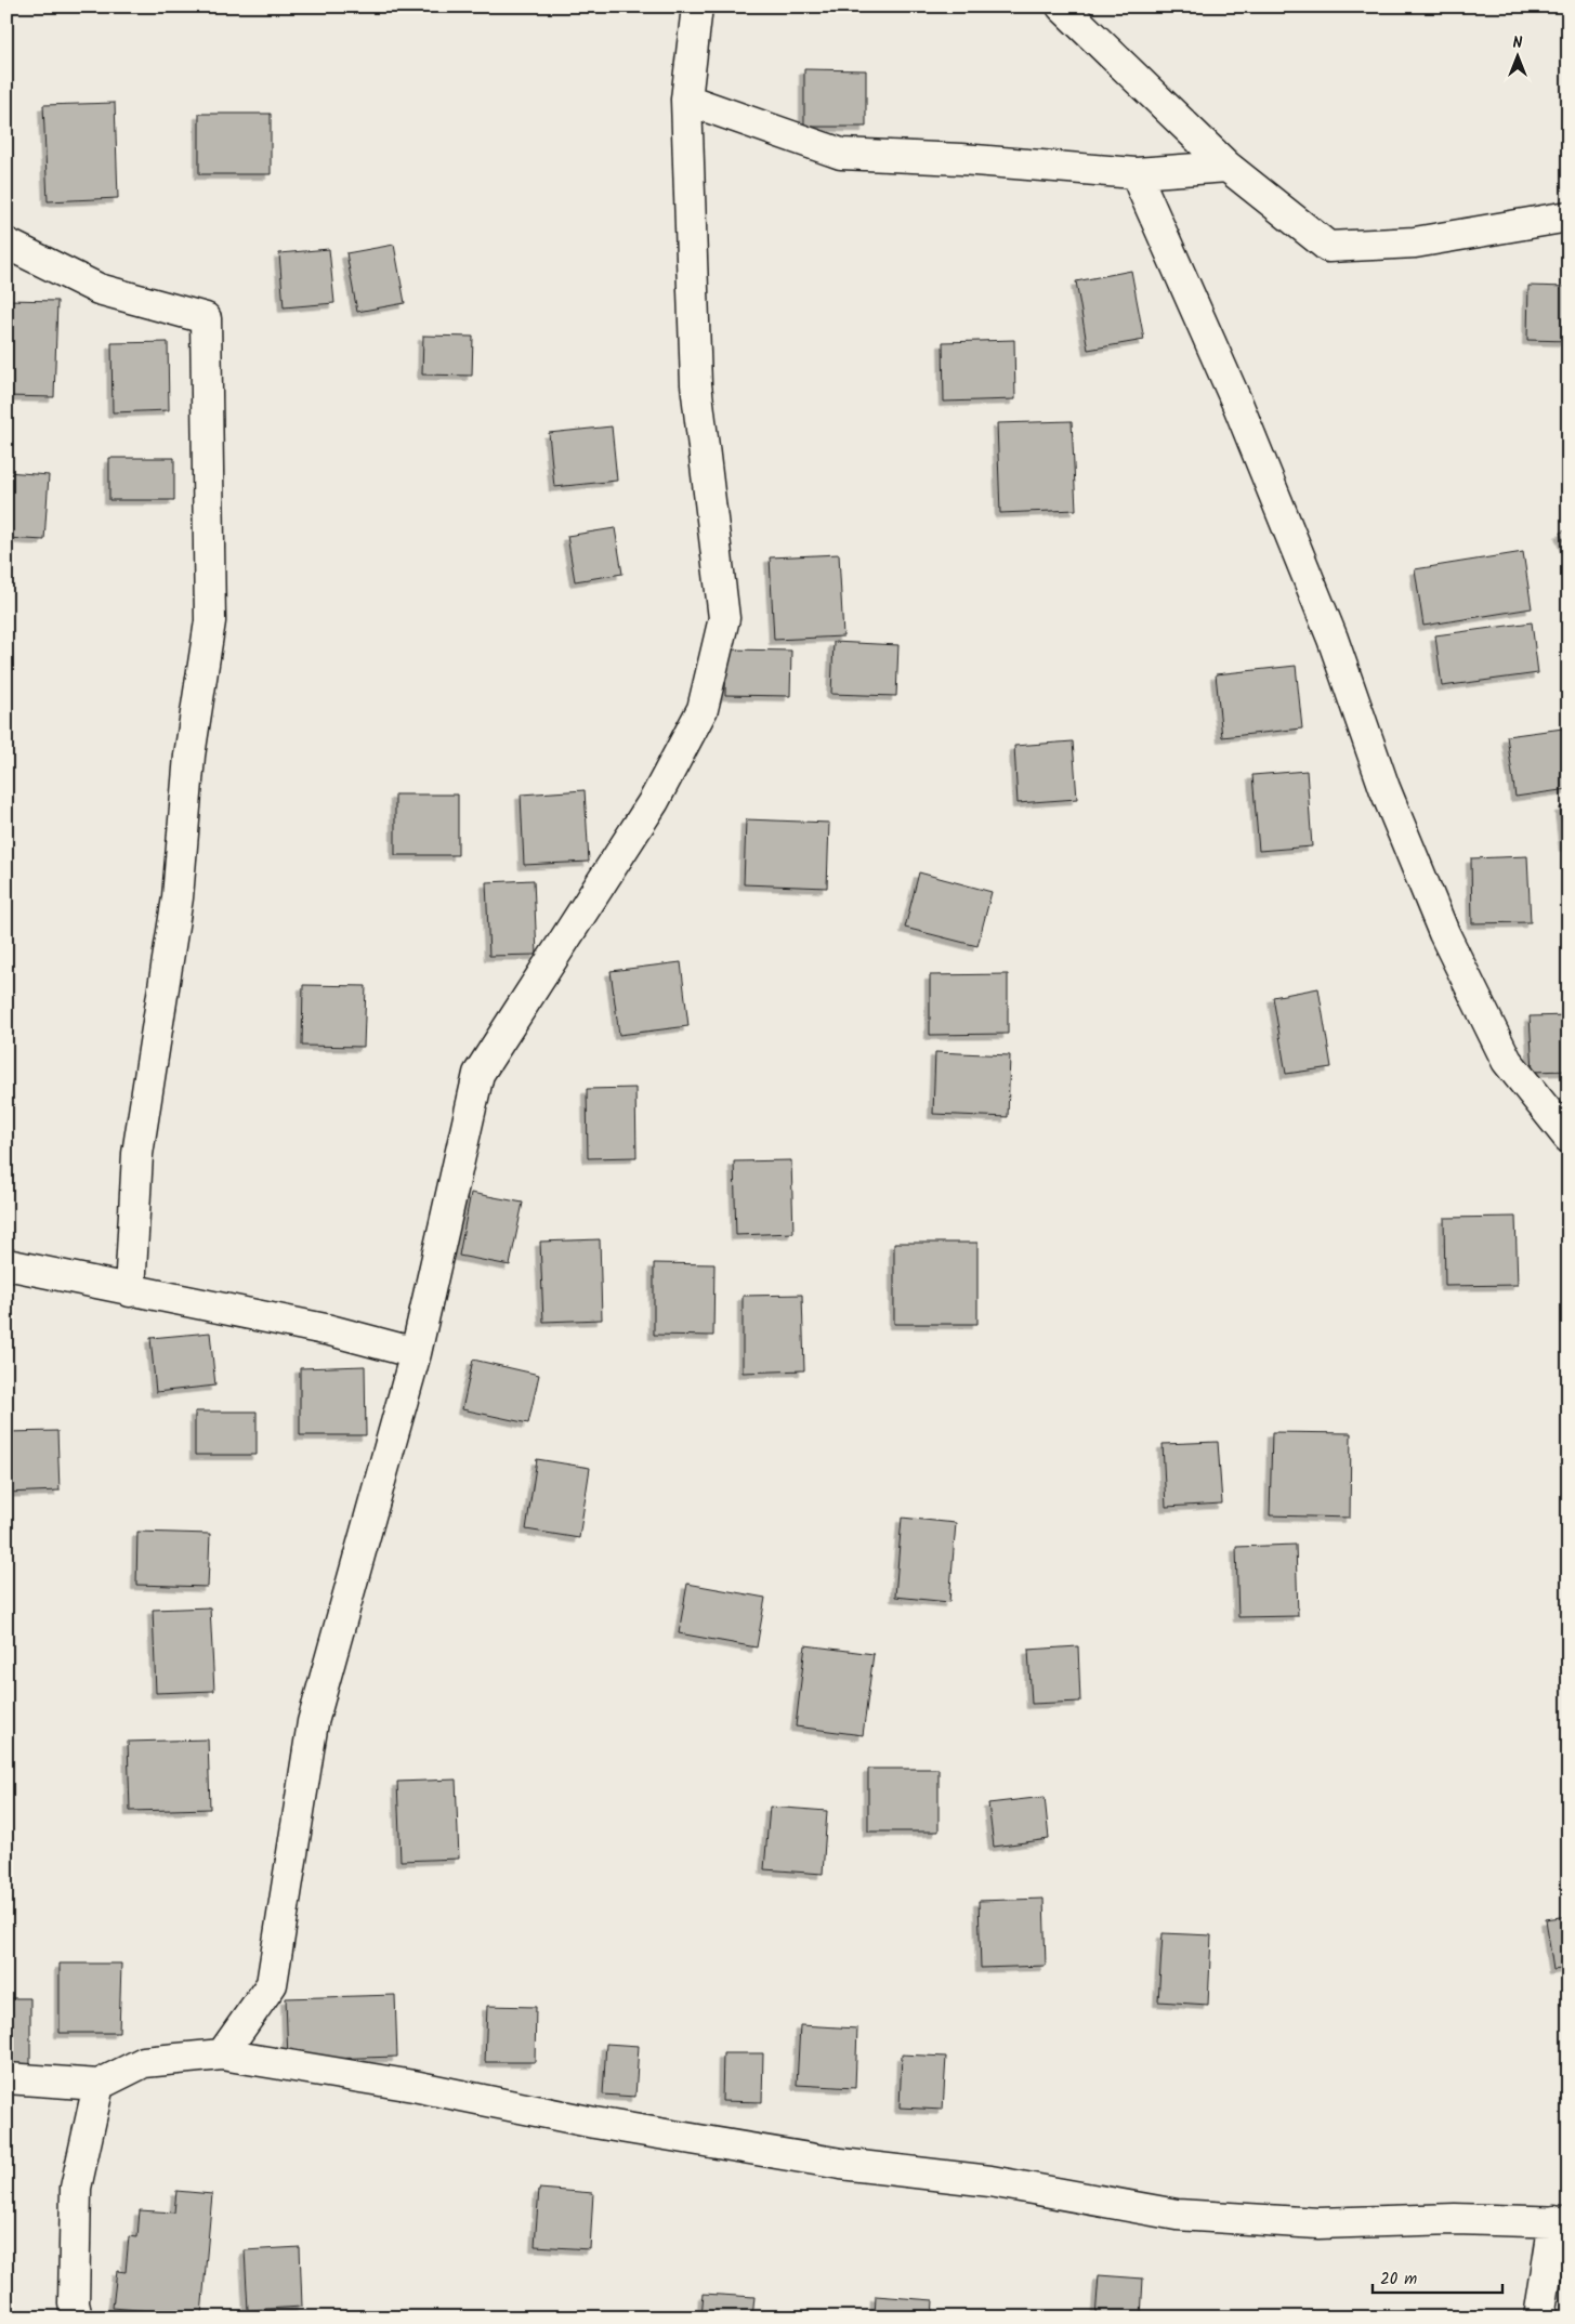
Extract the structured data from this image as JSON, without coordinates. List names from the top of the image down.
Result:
{
  "scale_bar": "20 m",
  "north": "top"
}
